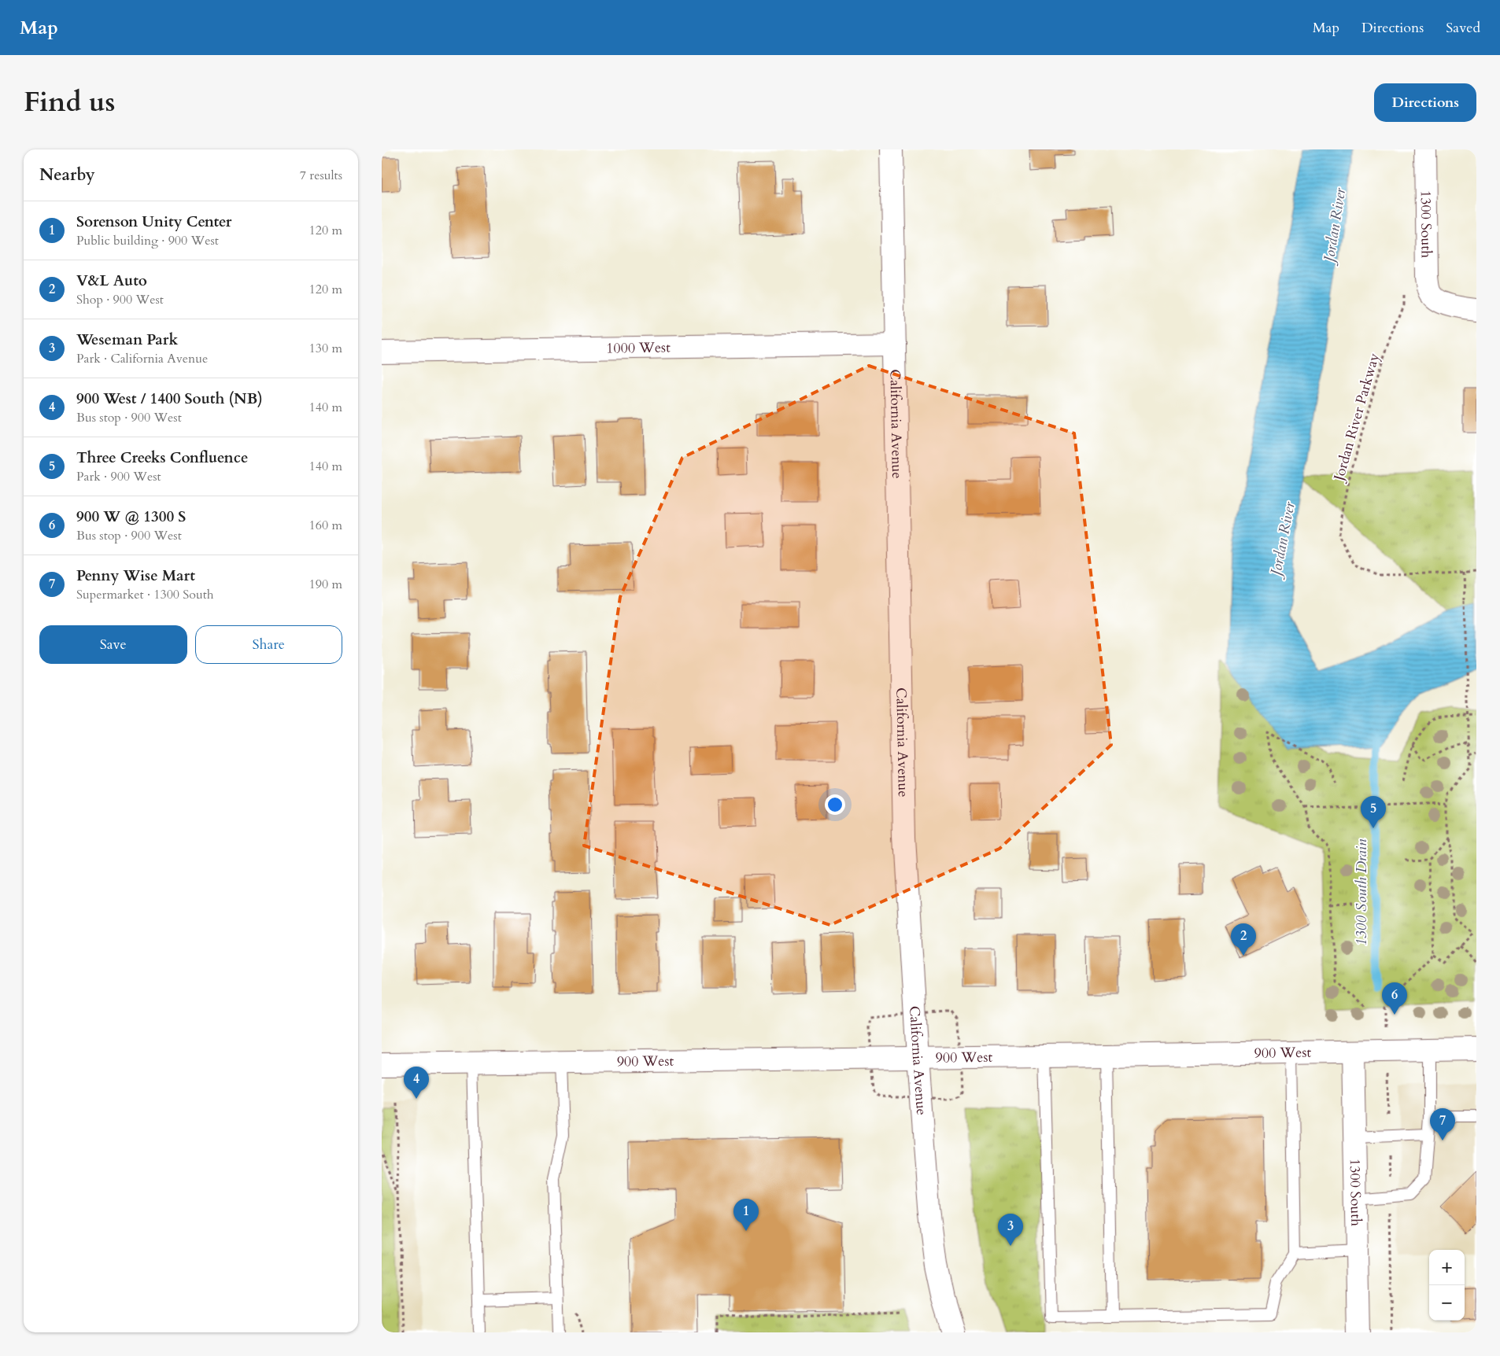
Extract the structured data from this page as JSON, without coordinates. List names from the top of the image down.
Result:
{
  "streets": {
    "main road": [
      "1300 South",
      "1000 West",
      "California Avenue",
      "900 West"
    ],
    "path": ["Jordan River Parkway"]
  },
  "crossings": [
    ["1300 South", "900 West"],
    ["1000 West", "California Avenue"],
    ["California Avenue", "900 West"]
  ],
  "water": ["Jordan River", "1300 South Drain"],
  "page": {
    "header": "Map",
    "nav": ["Map", "Directions", "Saved"],
    "title": "Find us",
    "buttons": [
      "Directions",
      ["Save", "Share"]
    ],
    "heading": ["Nearby", "7 results"],
    "list": [
      {
        "mark": "1",
        "name": "Sorenson Unity Center",
        "note": "Public building · 900 West",
        "value": "120 m"
      },
      {
        "mark": "2",
        "name": "V&L Auto",
        "note": "Shop · 900 West",
        "value": "120 m"
      },
      {
        "mark": "3",
        "name": "Weseman Park",
        "note": "Park · California Avenue",
        "value": "130 m"
      },
      {
        "mark": "4",
        "name": "900 West / 1400 South (NB)",
        "note": "Bus stop · 900 West",
        "value": "140 m"
      },
      {
        "mark": "5",
        "name": "Three Creeks Confluence",
        "note": "Park · 900 West",
        "value": "140 m"
      },
      {
        "mark": "6",
        "name": "900 W @ 1300 S",
        "note": "Bus stop · 900 West",
        "value": "160 m"
      },
      {
        "mark": "7",
        "name": "Penny Wise Mart",
        "note": "Supermarket · 1300 South",
        "value": "190 m"
      }
    ],
    "pins": [
      "5",
      "2",
      "6",
      "4",
      "7",
      "1",
      "3"
    ],
    "map_buttons": ["+", "−"]
  }
}
